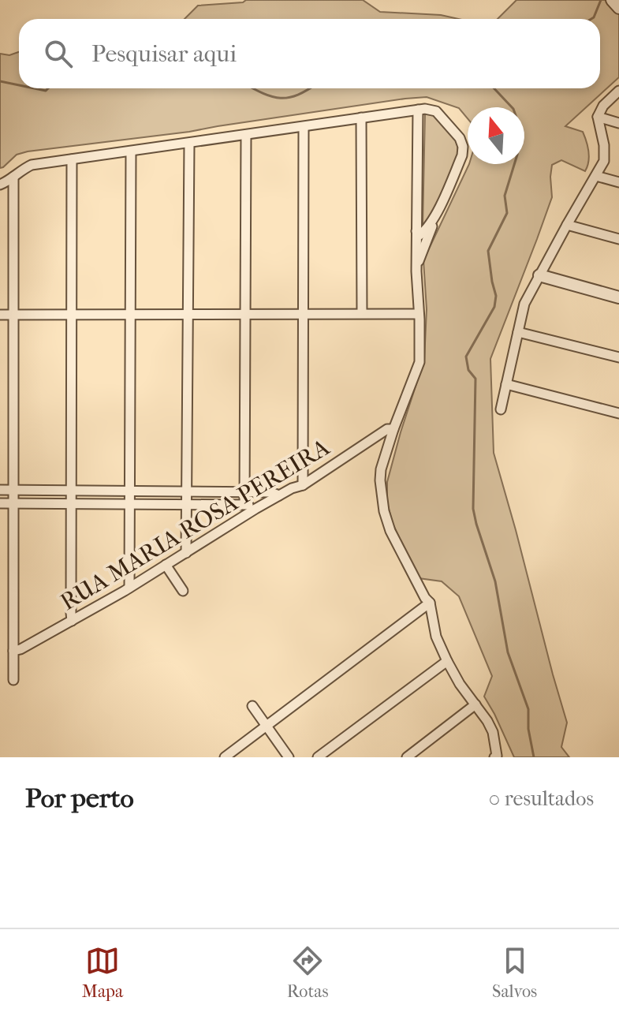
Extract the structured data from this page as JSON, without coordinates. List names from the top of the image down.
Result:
{
  "streets": {
    "street": ["RUA MARIA ROSA PEREIRA"]
  },
  "north": "top",
  "page": {
    "search": "Pesquisar aqui",
    "heading": ["Por perto", "0 resultados"],
    "nav": ["Mapa", "Rotas", "Salvos"]
  }
}
